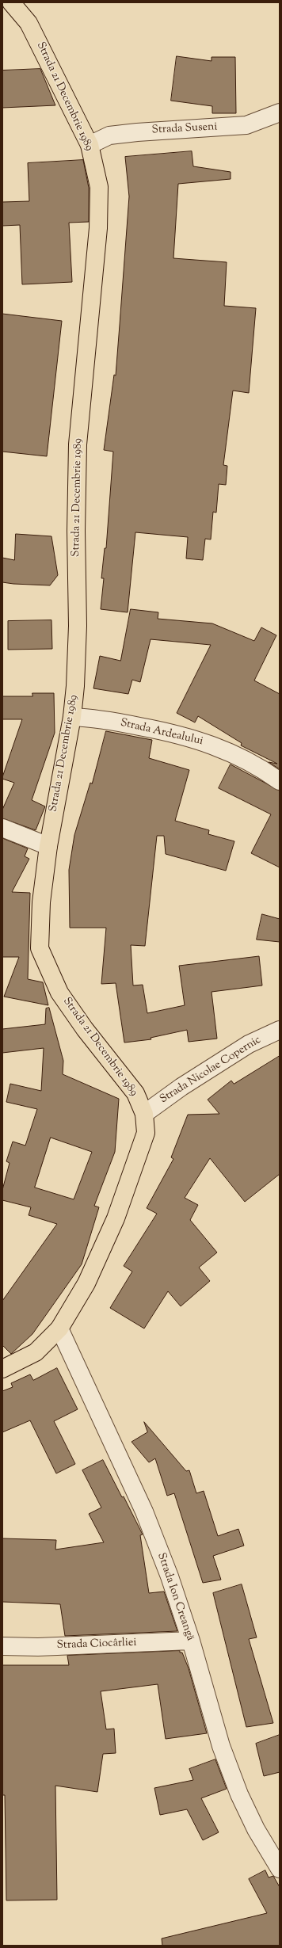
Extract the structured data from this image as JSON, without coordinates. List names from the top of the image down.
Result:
{
  "streets": {
    "main road": ["Strada 21 Decembrie 1989"],
    "street": [
      "Strada Suseni",
      "Strada Ardealului",
      "Strada Nicolae Copernic",
      "Strada Ion Creangă",
      "Strada Ciocârliei"
    ]
  },
  "crossings": [
    ["Strada 21 Decembrie 1989", "Strada Suseni"],
    ["Strada 21 Decembrie 1989", "Strada Ardealului"],
    ["Strada 21 Decembrie 1989", "Strada Nicolae Copernic"],
    ["Strada 21 Decembrie 1989", "Strada Ion Creangă"],
    ["Strada Ion Creangă", "Strada Ciocârliei"]
  ]
}
